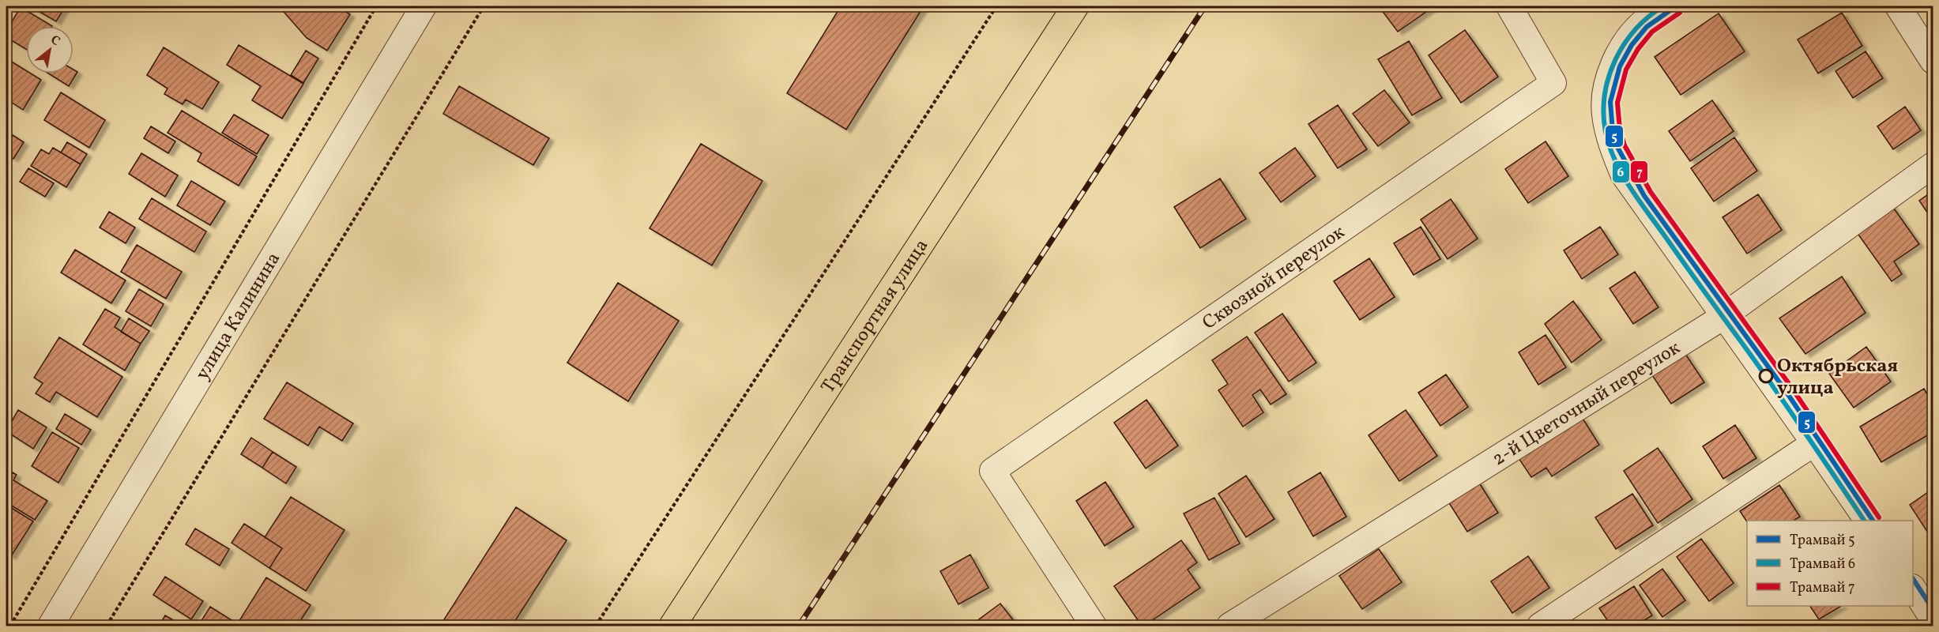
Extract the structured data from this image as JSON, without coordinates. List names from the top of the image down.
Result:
{
  "streets": {
    "main road": ["Транспортная улица"],
    "street": ["Сквозной переулок", "улица Калинина", "2-й Цветочный переулок"]
  },
  "places": ["Октябрьская улица"],
  "lines": ["tram line 5", "tram line 6", "tram line 7"],
  "legend": ["Трамвай 5", "Трамвай 6", "Трамвай 7"],
  "north": "top right"
}
